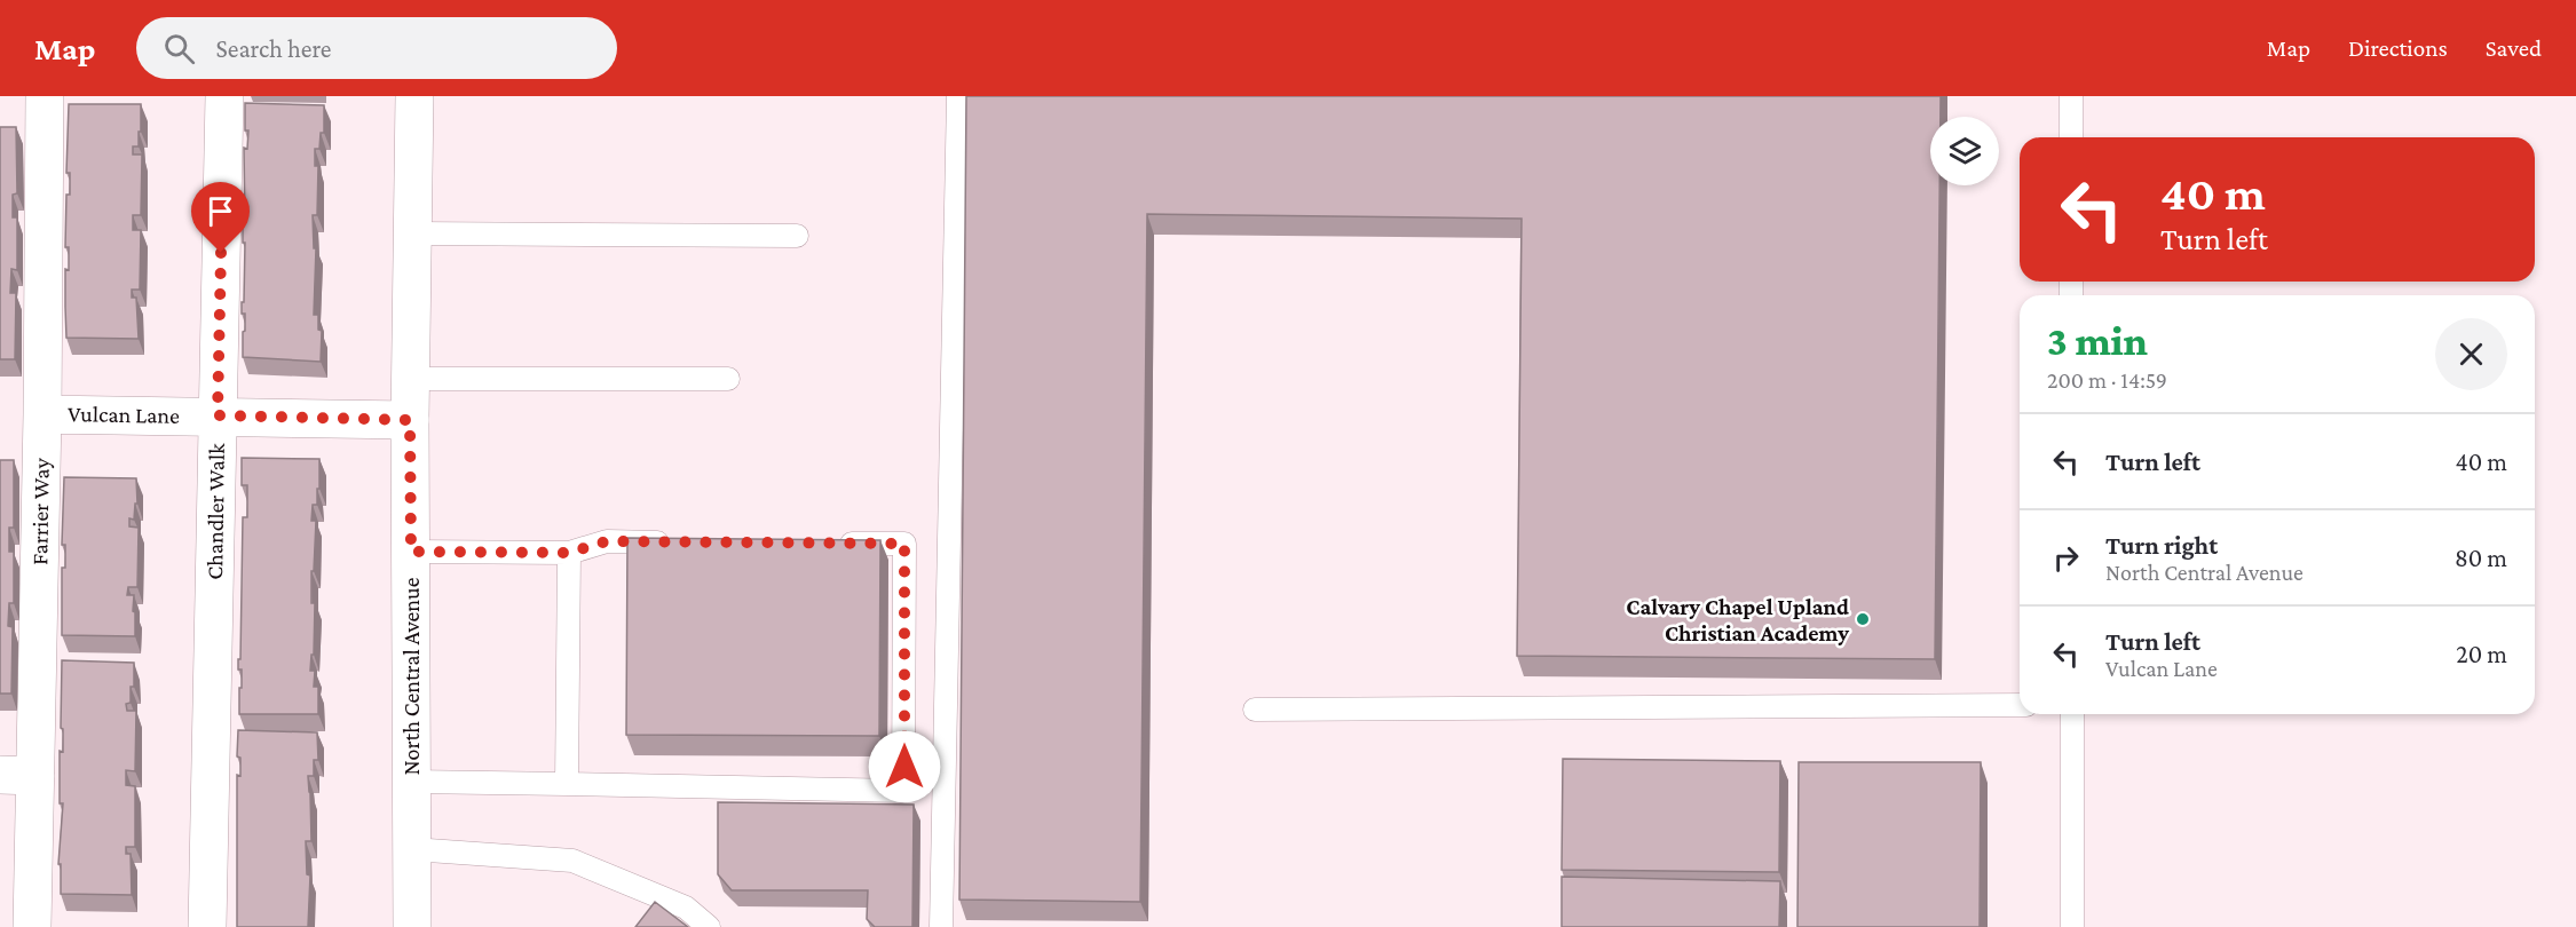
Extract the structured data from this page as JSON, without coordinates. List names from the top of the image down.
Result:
{
  "streets": {
    "street": [
      "Vulcan Lane",
      "Farrier Way",
      "Chandler Walk",
      "North Central Avenue"
    ]
  },
  "crossings": [
    ["Vulcan Lane", "Farrier Way"],
    ["Vulcan Lane", "Chandler Walk"],
    ["Vulcan Lane", "North Central Avenue"]
  ],
  "places": ["Calvary Chapel Upland Christian Academy"],
  "page": {
    "header": "Map",
    "search": "Search here",
    "nav": ["Map", "Directions", "Saved"],
    "turn": ["40 m", "Turn left"],
    "heading": ["3 min", "200 m · 14:59"],
    "list": [
      {
        "name": "Turn left",
        "value": "40 m"
      },
      {
        "name": "Turn right",
        "note": "North Central Avenue",
        "value": "80 m"
      },
      {
        "name": "Turn left",
        "note": "Vulcan Lane",
        "value": "20 m"
      }
    ]
  }
}
